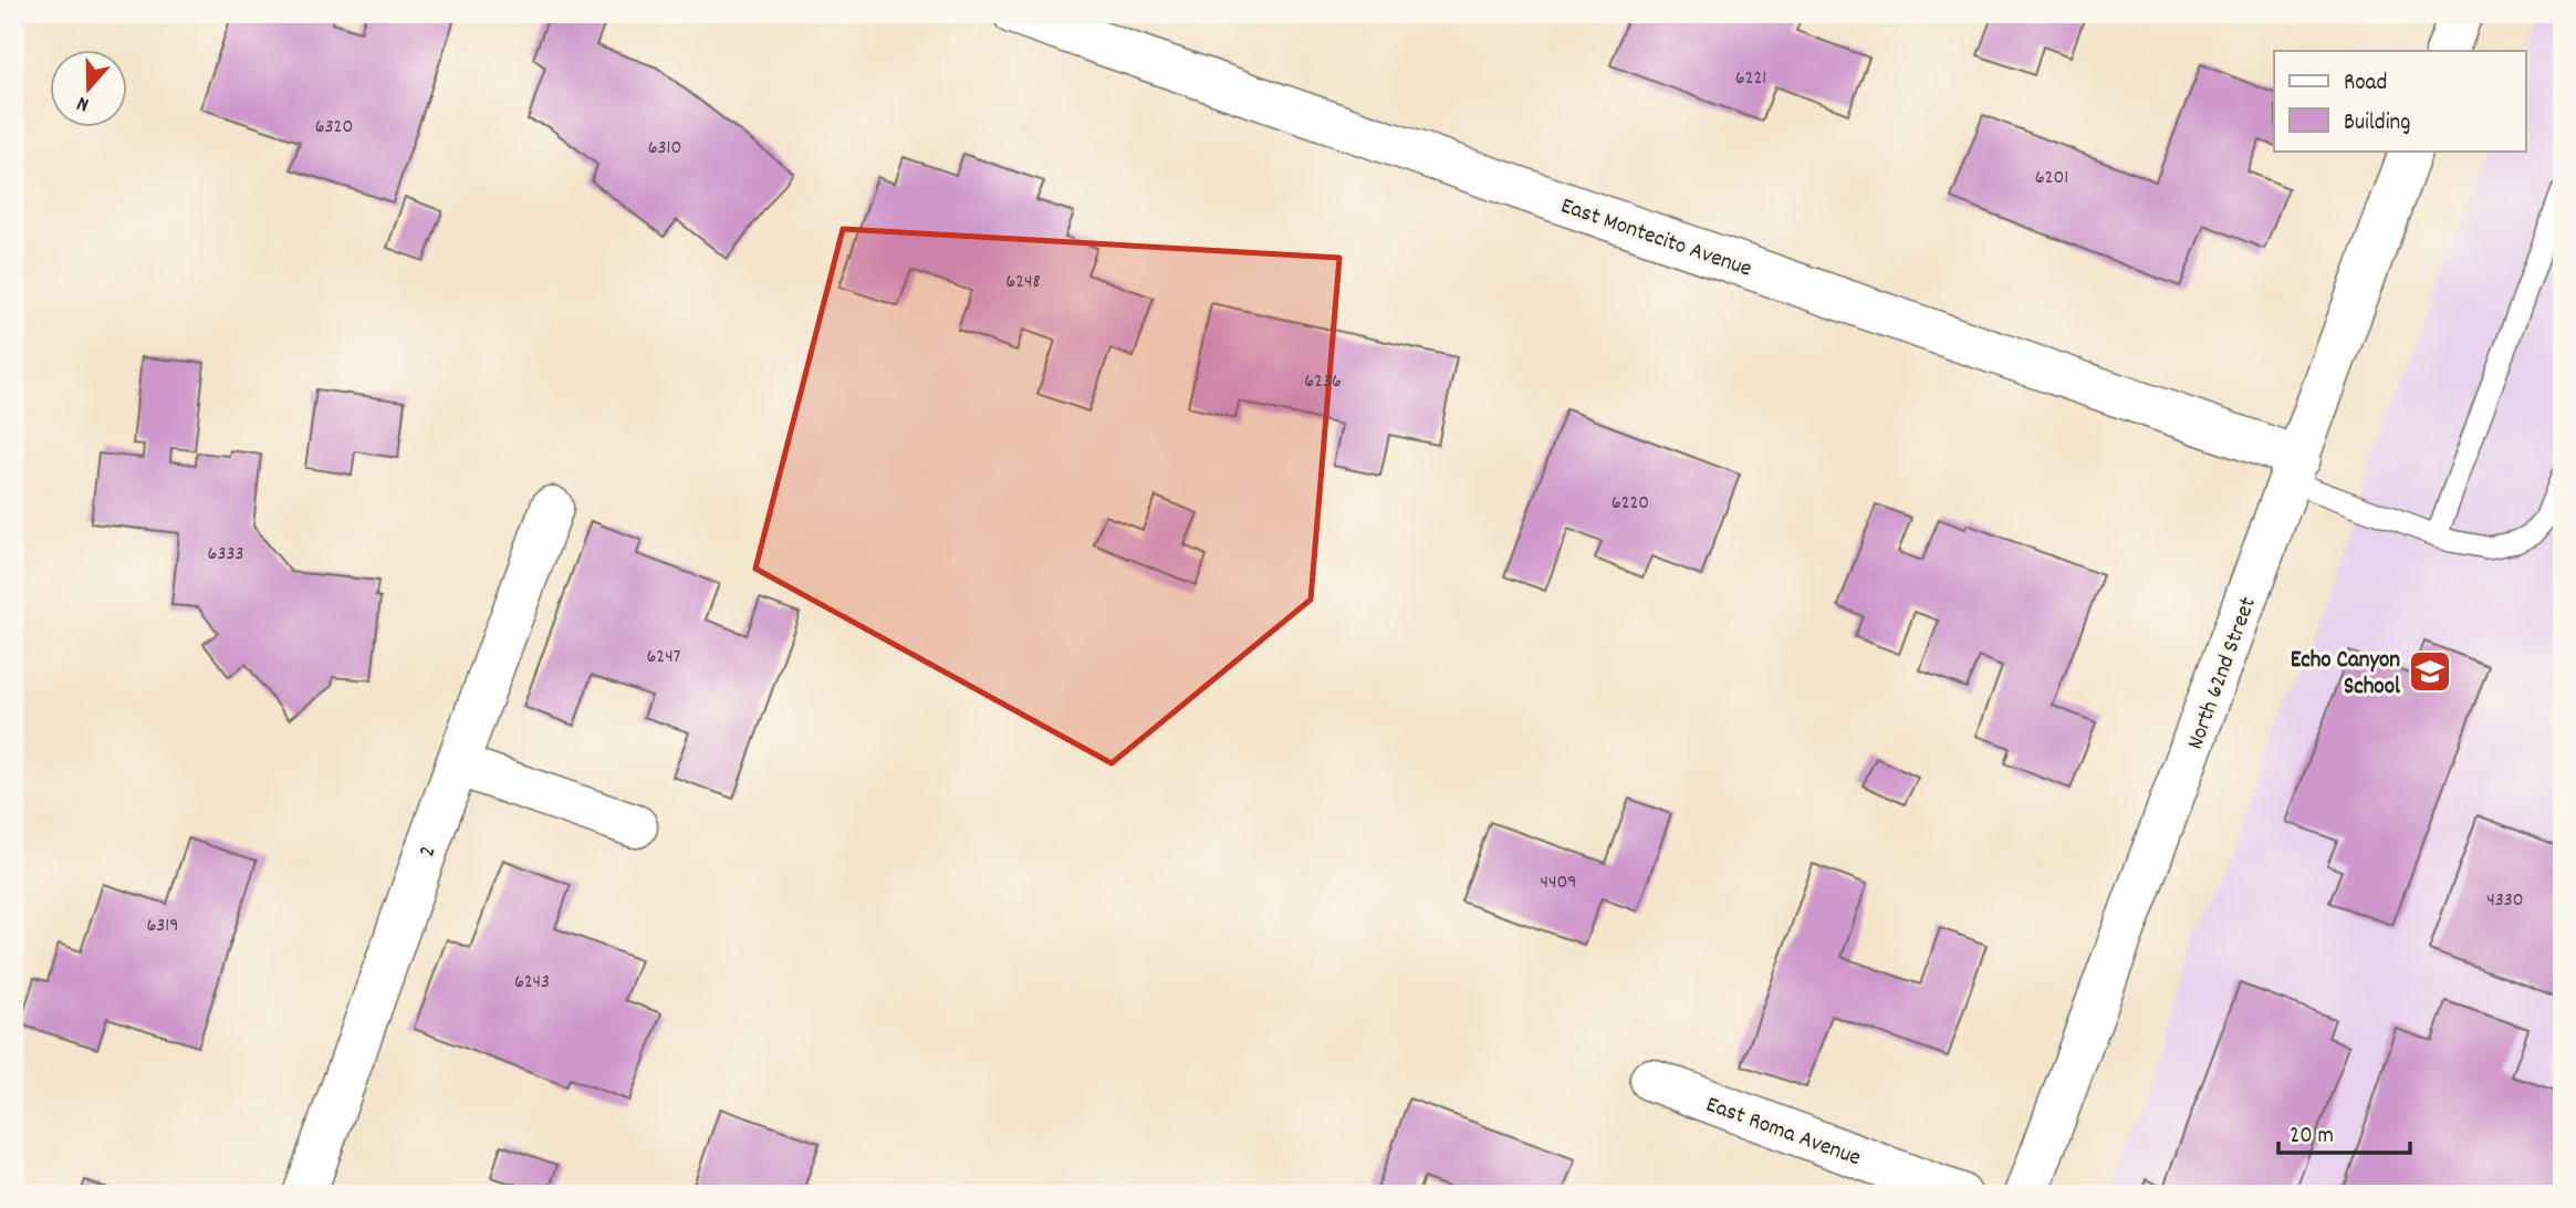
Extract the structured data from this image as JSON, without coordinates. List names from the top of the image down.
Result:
{
  "streets": {
    "street": [
      "East Montecito Avenue",
      "North 62nd Street",
      "2",
      "East Roma Avenue"
    ]
  },
  "crossings": [
    ["East Montecito Avenue", "North 62nd Street"]
  ],
  "places": {
    "school or university": ["Echo Canyon School"]
  },
  "house_numbers": [
    "6221",
    "6320",
    "6310",
    "6201",
    "6248",
    "6236",
    "6220",
    "6333",
    "6247",
    "4409",
    "4330",
    "6319",
    "6243"
  ],
  "legend": ["Road", "Building"],
  "scale_bar": "20 m",
  "north": "bottom"
}
